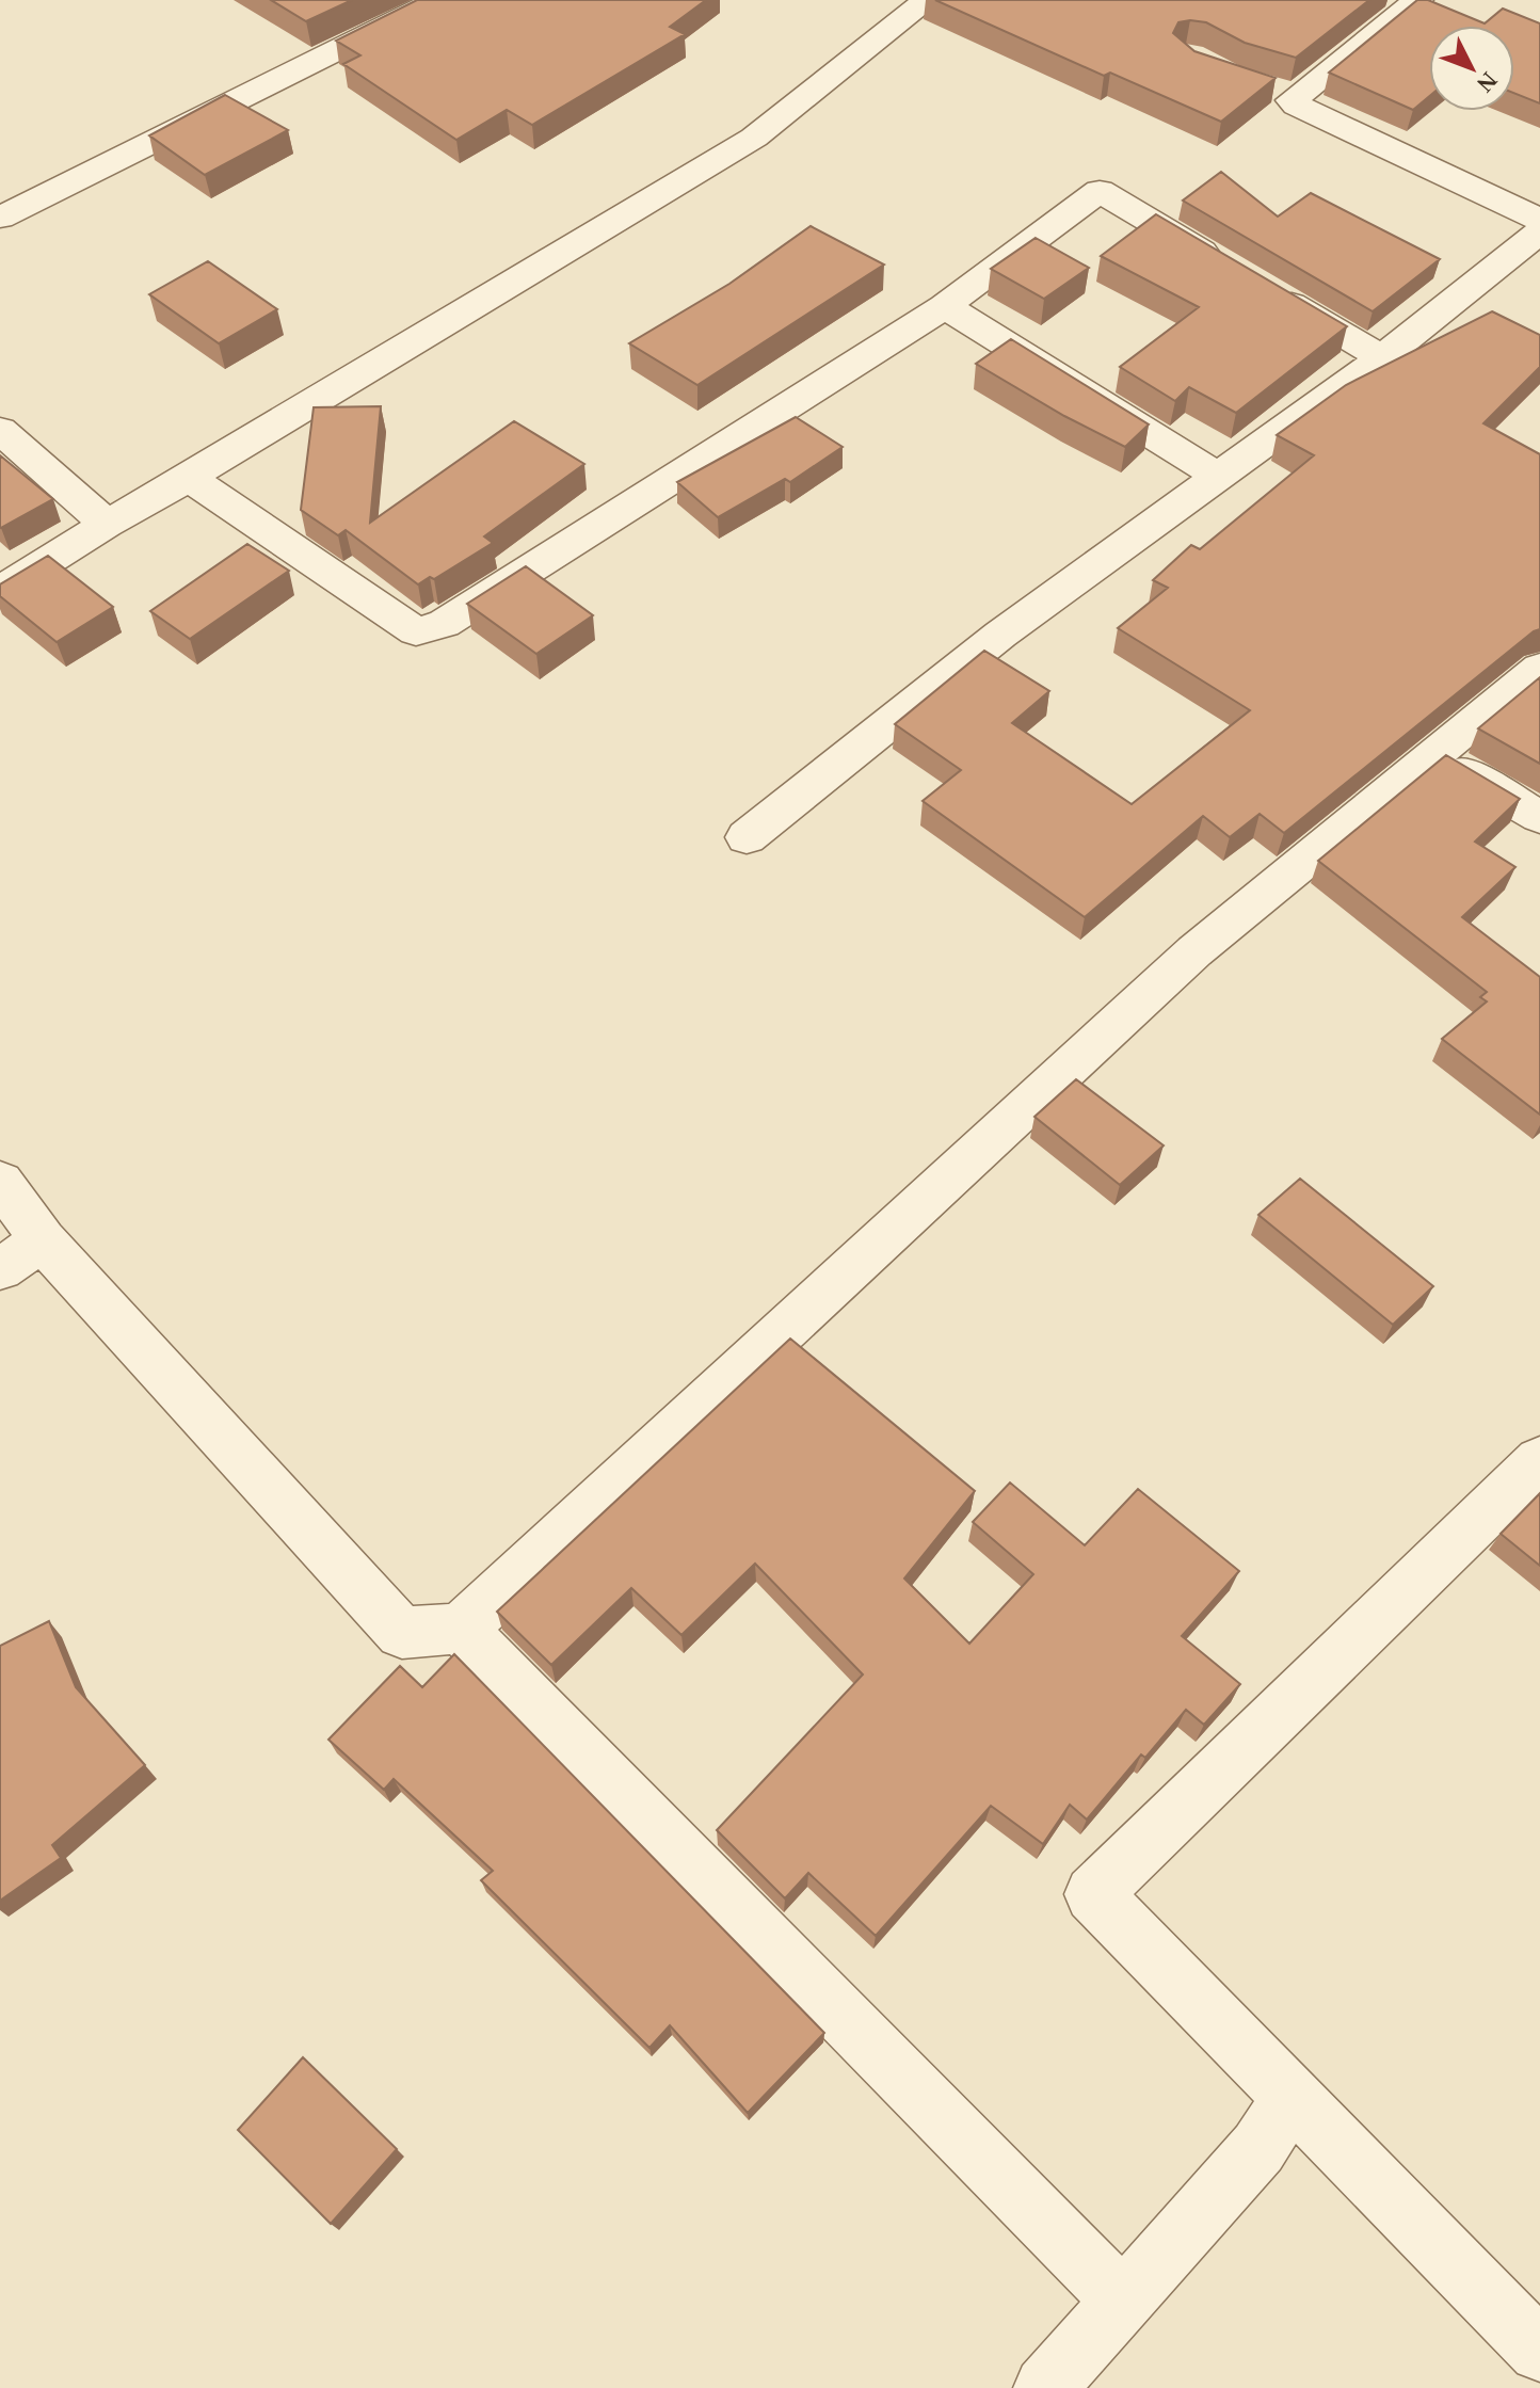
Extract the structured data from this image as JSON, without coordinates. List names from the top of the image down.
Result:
{
  "north": "bottom right"
}
